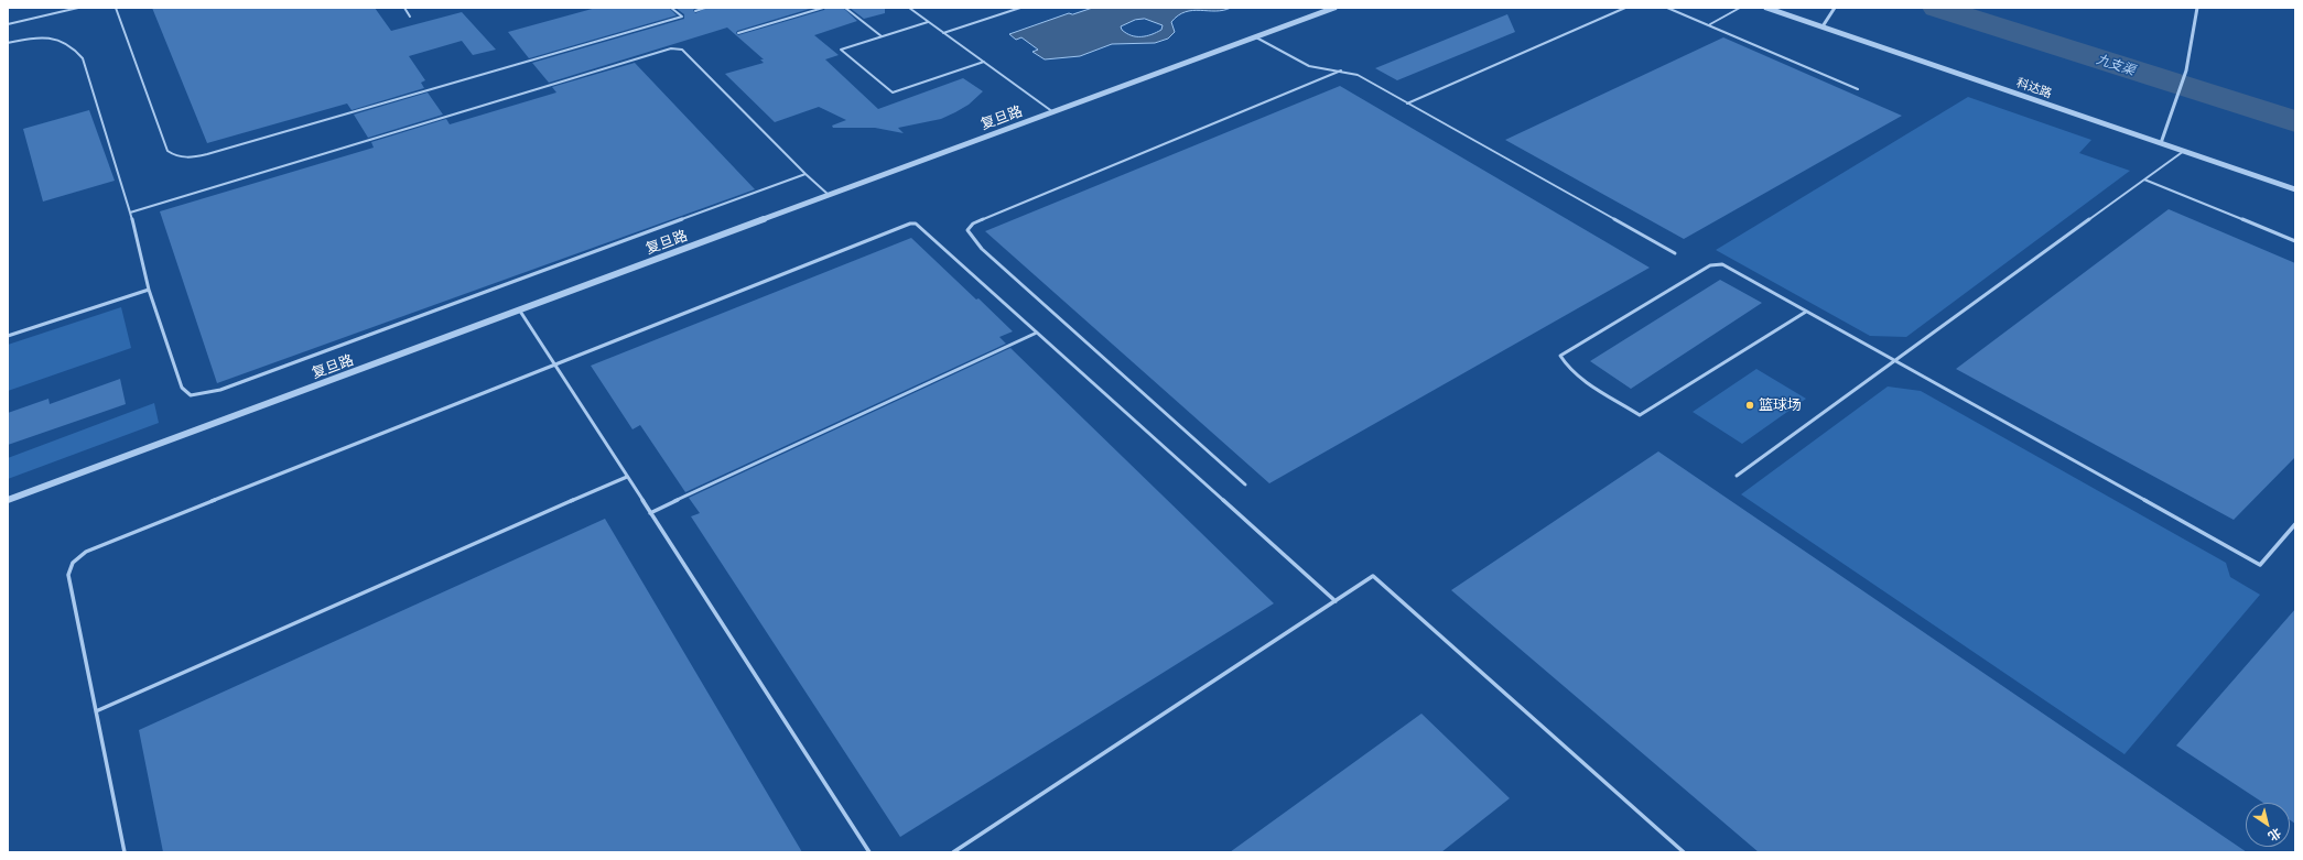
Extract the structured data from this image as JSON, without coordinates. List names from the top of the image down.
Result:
{
  "streets": {
    "street": ["科达路", "复旦路"]
  },
  "water": ["九支渠"],
  "places": ["篮球场"],
  "north": "bottom right"
}
